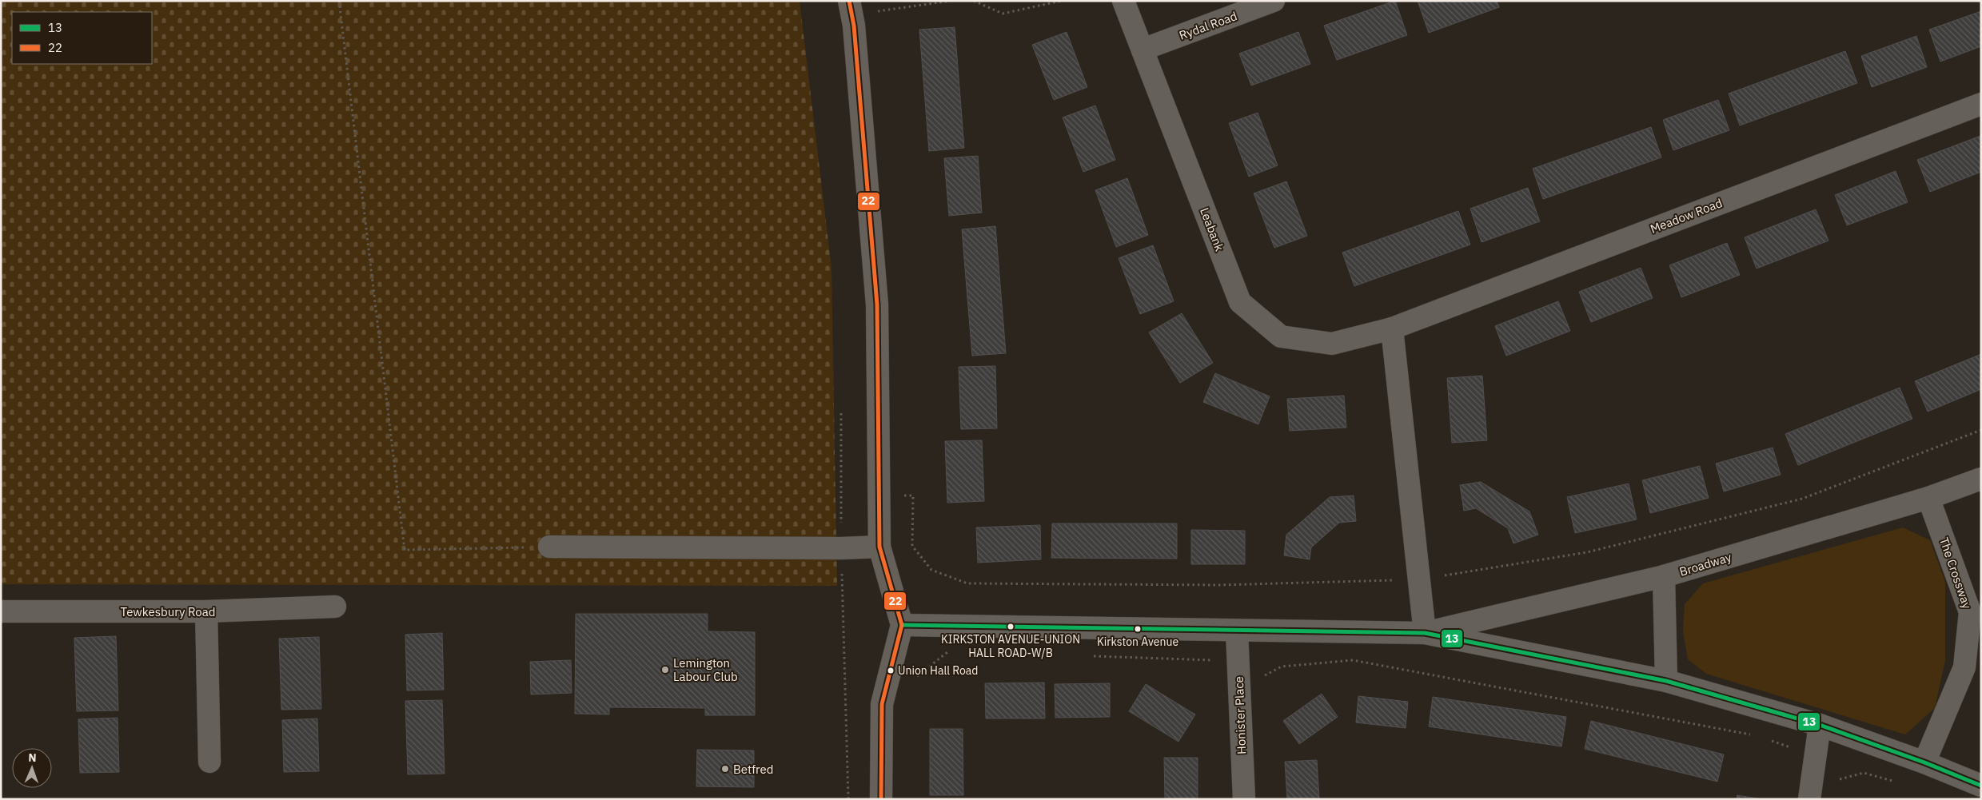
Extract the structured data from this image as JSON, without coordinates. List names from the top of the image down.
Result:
{
  "streets": {
    "street": [
      "Rydal Road",
      "Meadow Road",
      "Leabank",
      "Broadway",
      "The Crossway",
      "Tewkesbury Road",
      "Honister Place"
    ]
  },
  "crossings": [
    ["Rydal Road", "Leabank"],
    ["Meadow Road", "Leabank"],
    ["Broadway", "The Crossway"]
  ],
  "places": [
    "KIRKSTON AVENUE-UNION HALL ROAD-W/B",
    "Kirkston Avenue",
    "Lemington Labour Club",
    "Union Hall Road",
    "Betfred"
  ],
  "lines": ["transit line 22", "transit line 13"],
  "legend": ["13", "22"],
  "north": "top"
}
